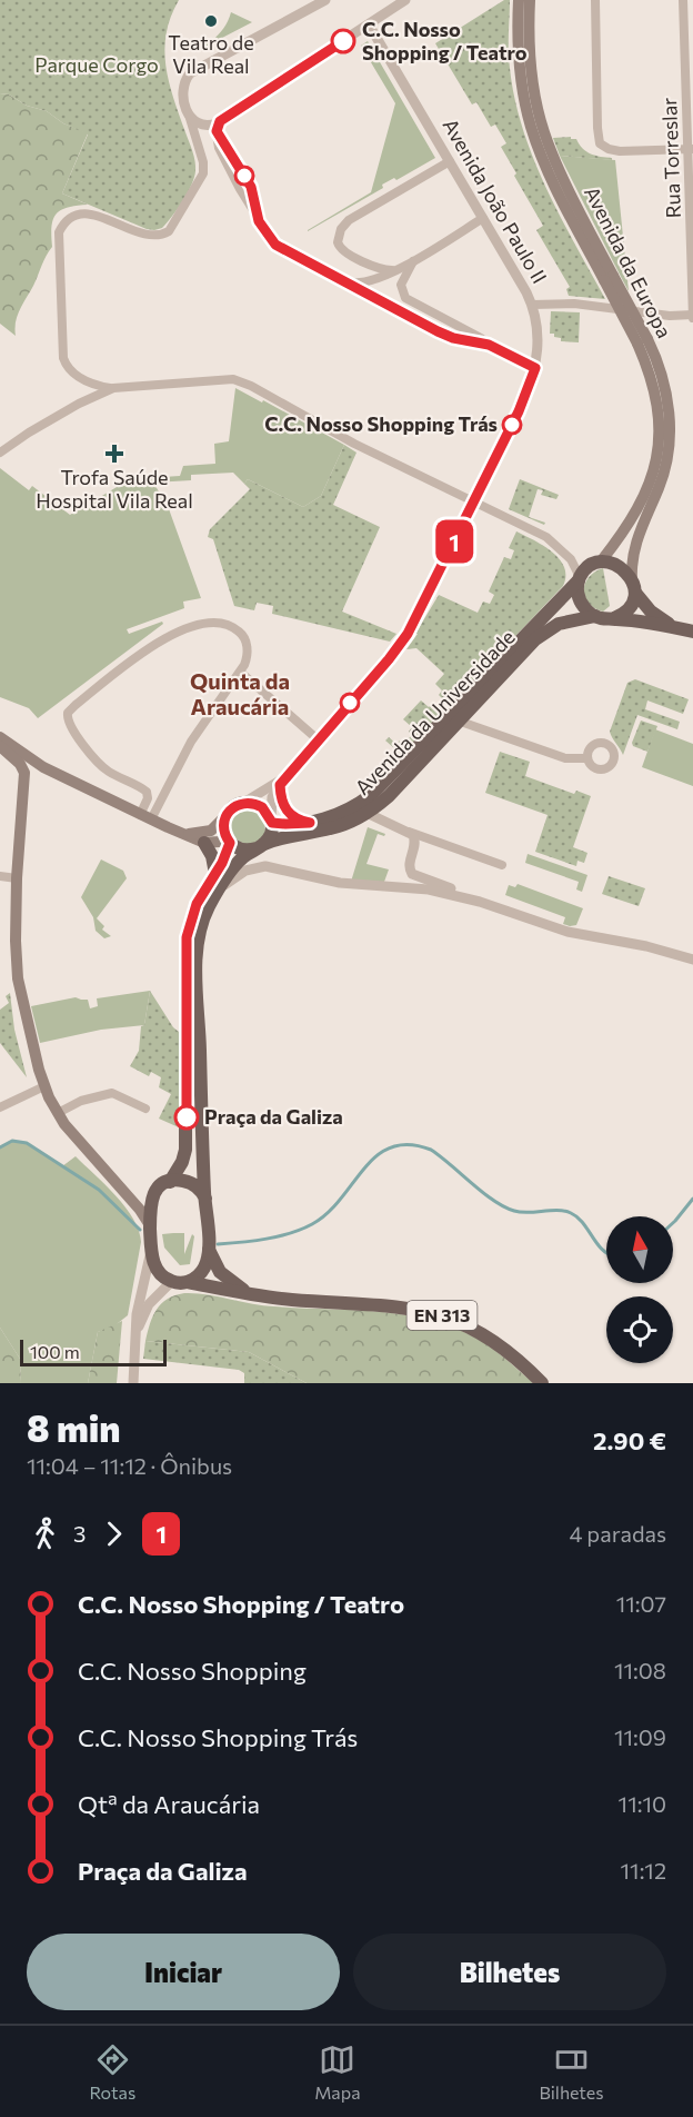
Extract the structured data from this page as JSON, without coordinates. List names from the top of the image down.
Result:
{
  "streets": {
    "main road": ["Avenida da Europa", "Avenida da Universidade", "EN 313"],
    "street": ["Rua Torreslar", "Avenida João Paulo II"]
  },
  "crossings": [
    ["Avenida da Europa", "Avenida da Universidade"],
    ["Avenida da Universidade", "EN 313"]
  ],
  "districts": ["Quinta da Araucária"],
  "parks": ["Parque Corgo"],
  "places": {
    "other": [
      "Teatro de Vila Real",
      "C.C. Nosso Shopping / Teatro",
      "C.C. Nosso Shopping Trás",
      "Praça da Galiza"
    ],
    "health": ["Trofa Saúde Hospital Vila Real"]
  },
  "lines": ["bus line 1"],
  "scale_bar": "100 m",
  "north": "top",
  "page": {
    "on_map": "1",
    "scale": "100 m",
    "heading": ["8 min", "11:04 – 11:12 · Ônibus", "2.90 €"],
    "legs": ["3", "1", "4 paradas"],
    "list": [
      {
        "name": "C.C. Nosso Shopping / Teatro",
        "value": "11:07"
      },
      {
        "name": "C.C. Nosso Shopping",
        "value": "11:08"
      },
      {
        "name": "C.C. Nosso Shopping Trás",
        "value": "11:09"
      },
      {
        "name": "Qtª da Araucária",
        "value": "11:10"
      },
      {
        "name": "Praça da Galiza",
        "value": "11:12"
      }
    ],
    "buttons": ["Iniciar", "Bilhetes"],
    "tabs": ["Rotas", "Mapa", "Bilhetes"]
  }
}
